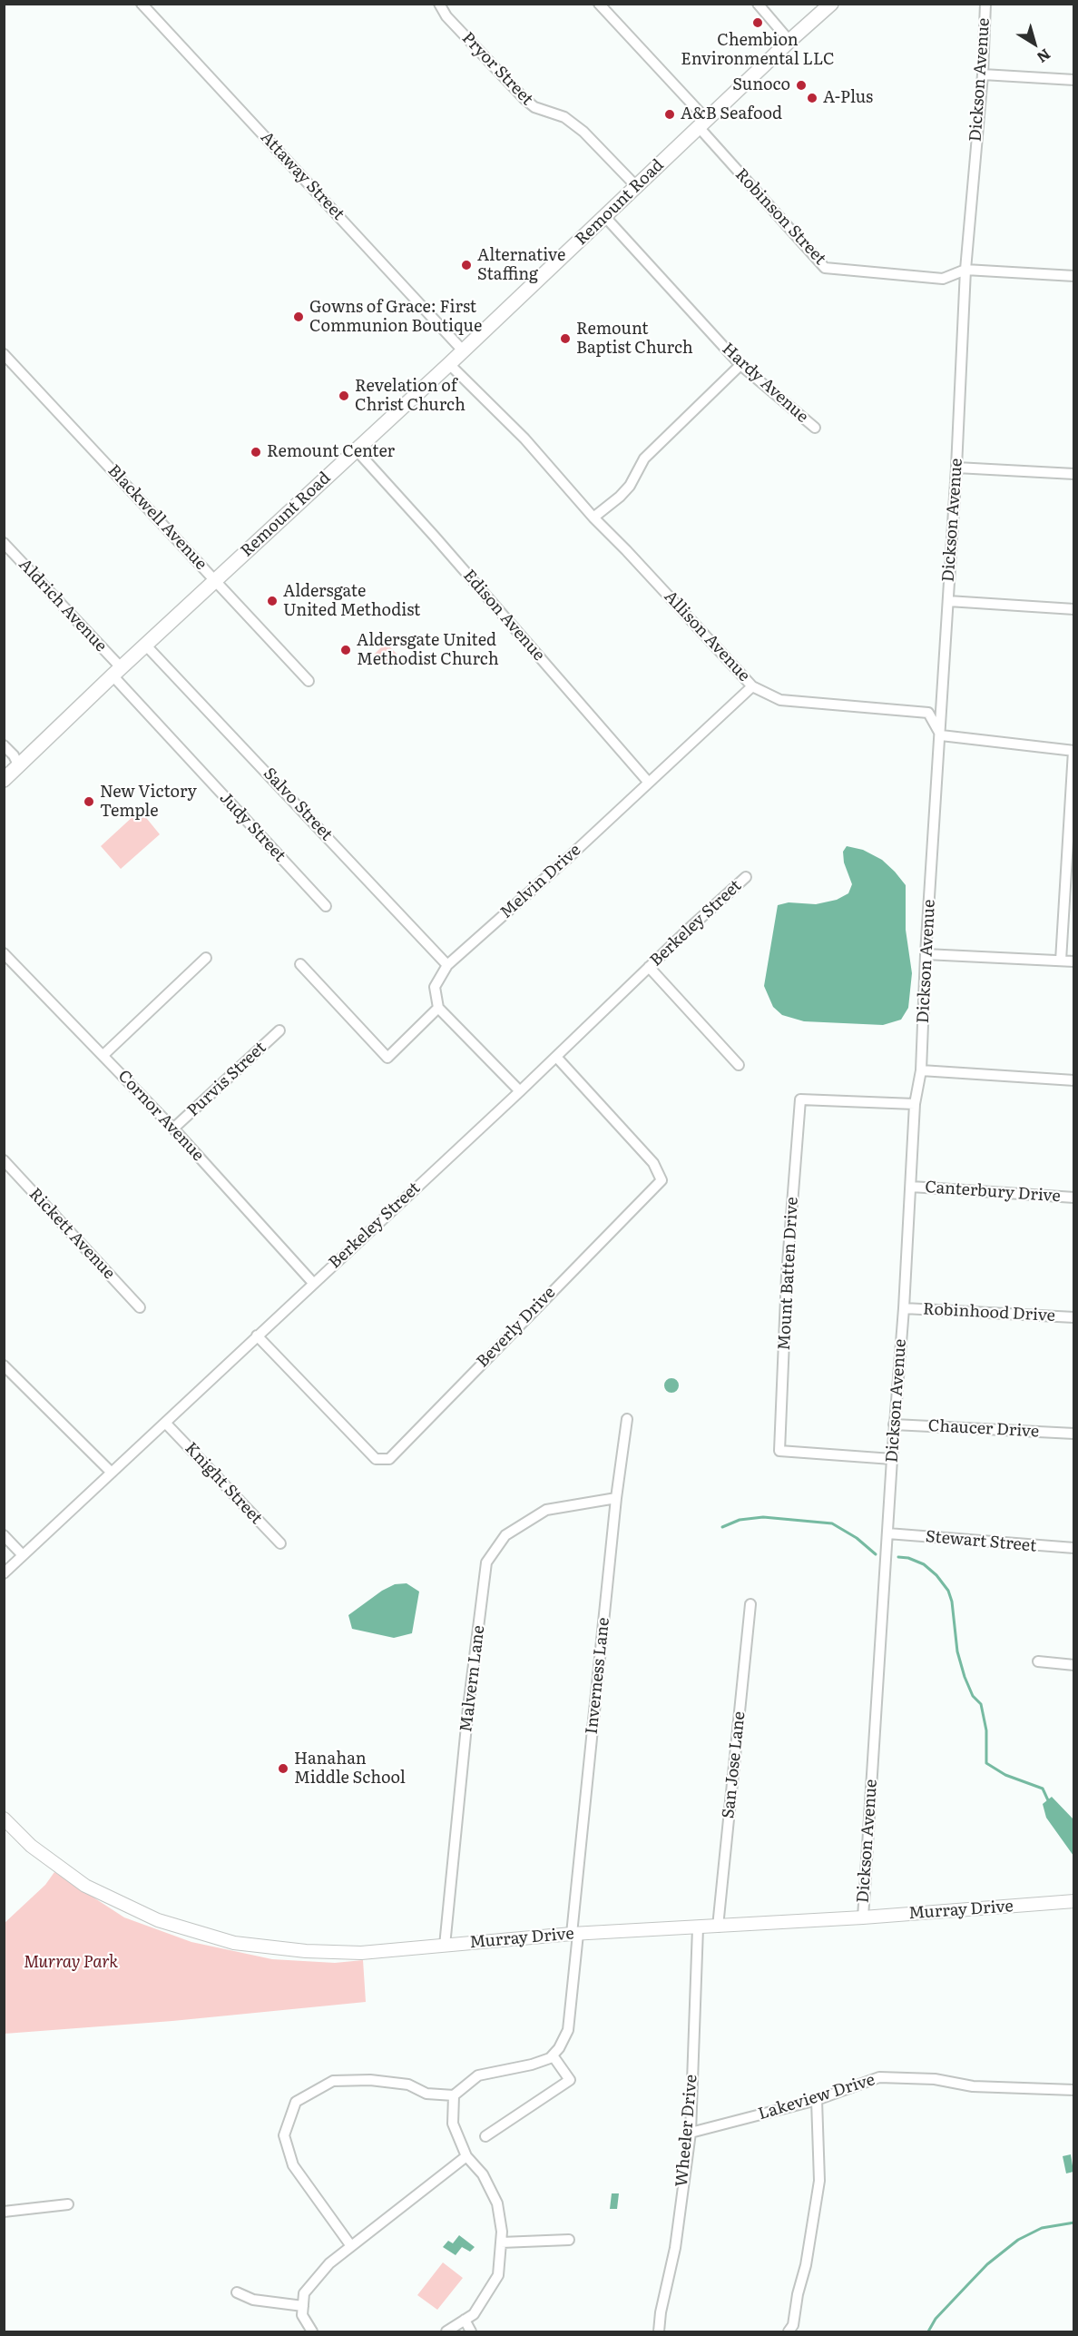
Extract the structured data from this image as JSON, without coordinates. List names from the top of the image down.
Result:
{
  "streets": {
    "main road": ["Remount Road"],
    "street": [
      "Pryor Street",
      "Dickson Avenue",
      "Attaway Street",
      "Robinson Street",
      "Hardy Avenue",
      "Blackwell Avenue",
      "Aldrich Avenue",
      "Edison Avenue",
      "Allison Avenue",
      "Salvo Street",
      "Judy Street",
      "Melvin Drive",
      "Berkeley Street",
      "Purvis Street",
      "Cornor Avenue",
      "Canterbury Drive",
      "Rickett Avenue",
      "Mount Batten Drive",
      "Robinhood Drive",
      "Beverly Drive",
      "Chaucer Drive",
      "Knight Street",
      "Stewart Street",
      "Inverness Lane",
      "Malvern Lane",
      "San Jose Lane",
      "Murray Drive",
      "Lakeview Drive",
      "Wheeler Drive"
    ]
  },
  "crossings": [
    ["Pryor Street", "Remount Road"],
    ["Dickson Avenue", "Robinson Street"],
    ["Dickson Avenue", "Allison Avenue"],
    ["Dickson Avenue", "Canterbury Drive"],
    ["Dickson Avenue", "Mount Batten Drive"],
    ["Dickson Avenue", "Robinhood Drive"],
    ["Dickson Avenue", "Chaucer Drive"],
    ["Dickson Avenue", "Stewart Street"],
    ["Dickson Avenue", "Murray Drive"],
    ["Attaway Street", "Remount Road"],
    ["Remount Road", "Robinson Street"],
    ["Remount Road", "Hardy Avenue"],
    ["Remount Road", "Blackwell Avenue"],
    ["Remount Road", "Aldrich Avenue"],
    ["Remount Road", "Edison Avenue"],
    ["Remount Road", "Allison Avenue"],
    ["Remount Road", "Salvo Street"],
    ["Remount Road", "Judy Street"],
    ["Aldrich Avenue", "Judy Street"],
    ["Edison Avenue", "Melvin Drive"],
    ["Allison Avenue", "Melvin Drive"],
    ["Salvo Street", "Melvin Drive"],
    ["Berkeley Street", "Cornor Avenue"],
    ["Berkeley Street", "Beverly Drive"],
    ["Berkeley Street", "Knight Street"],
    ["Purvis Street", "Cornor Avenue"],
    ["Inverness Lane", "Malvern Lane"],
    ["Inverness Lane", "Murray Drive"],
    ["Malvern Lane", "Murray Drive"],
    ["San Jose Lane", "Murray Drive"],
    ["Murray Drive", "Wheeler Drive"],
    ["Lakeview Drive", "Wheeler Drive"]
  ],
  "parks": ["Murray Park"],
  "places": [
    "Chembion Environmental LLC",
    "Sunoco",
    "A-Plus",
    "A&B Seafood",
    "Alternative Staffing",
    "Gowns of Grace: First Communion Boutique",
    "Remount Baptist Church",
    "Revelation of Christ Church",
    "Remount Center",
    "Aldersgate United Methodist",
    "Aldersgate United Methodist Church",
    "New Victory Temple",
    "Hanahan Middle School"
  ],
  "north": "bottom right"
}
